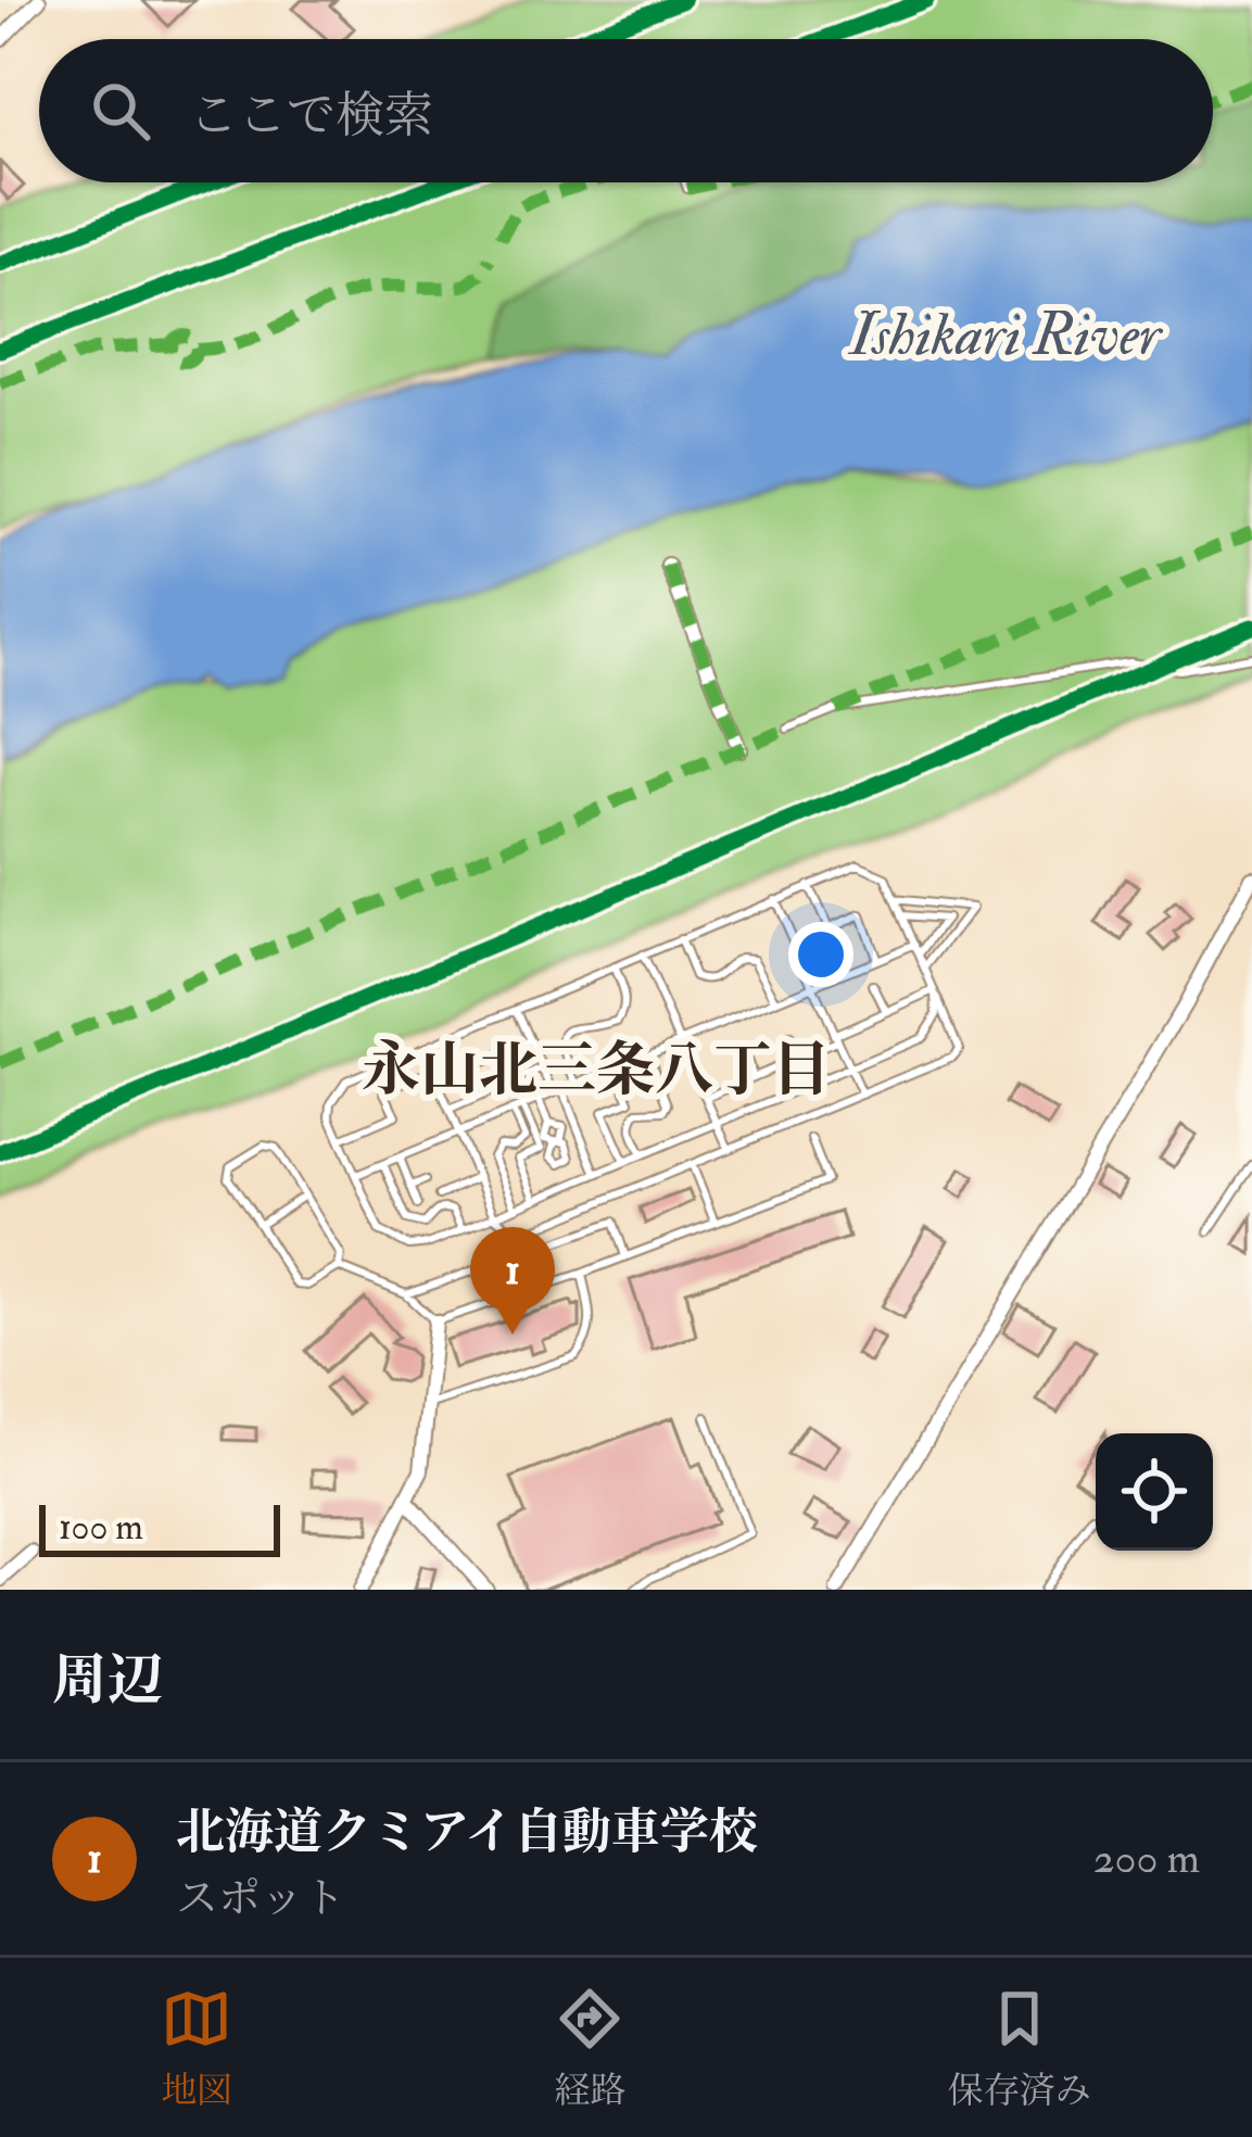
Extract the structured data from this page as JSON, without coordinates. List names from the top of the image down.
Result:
{
  "districts": ["永山北三条八丁目"],
  "water": ["Ishikari River"],
  "scale_bar": "100 m",
  "page": {
    "search": "ここで検索",
    "pins": "1",
    "scale": "100 m",
    "heading": "周辺",
    "list": [
      {
        "mark": "1",
        "name": "北海道クミアイ自動車学校",
        "note": "スポット",
        "value": "200 m"
      }
    ],
    "nav": ["地図", "経路", "保存済み"]
  }
}
